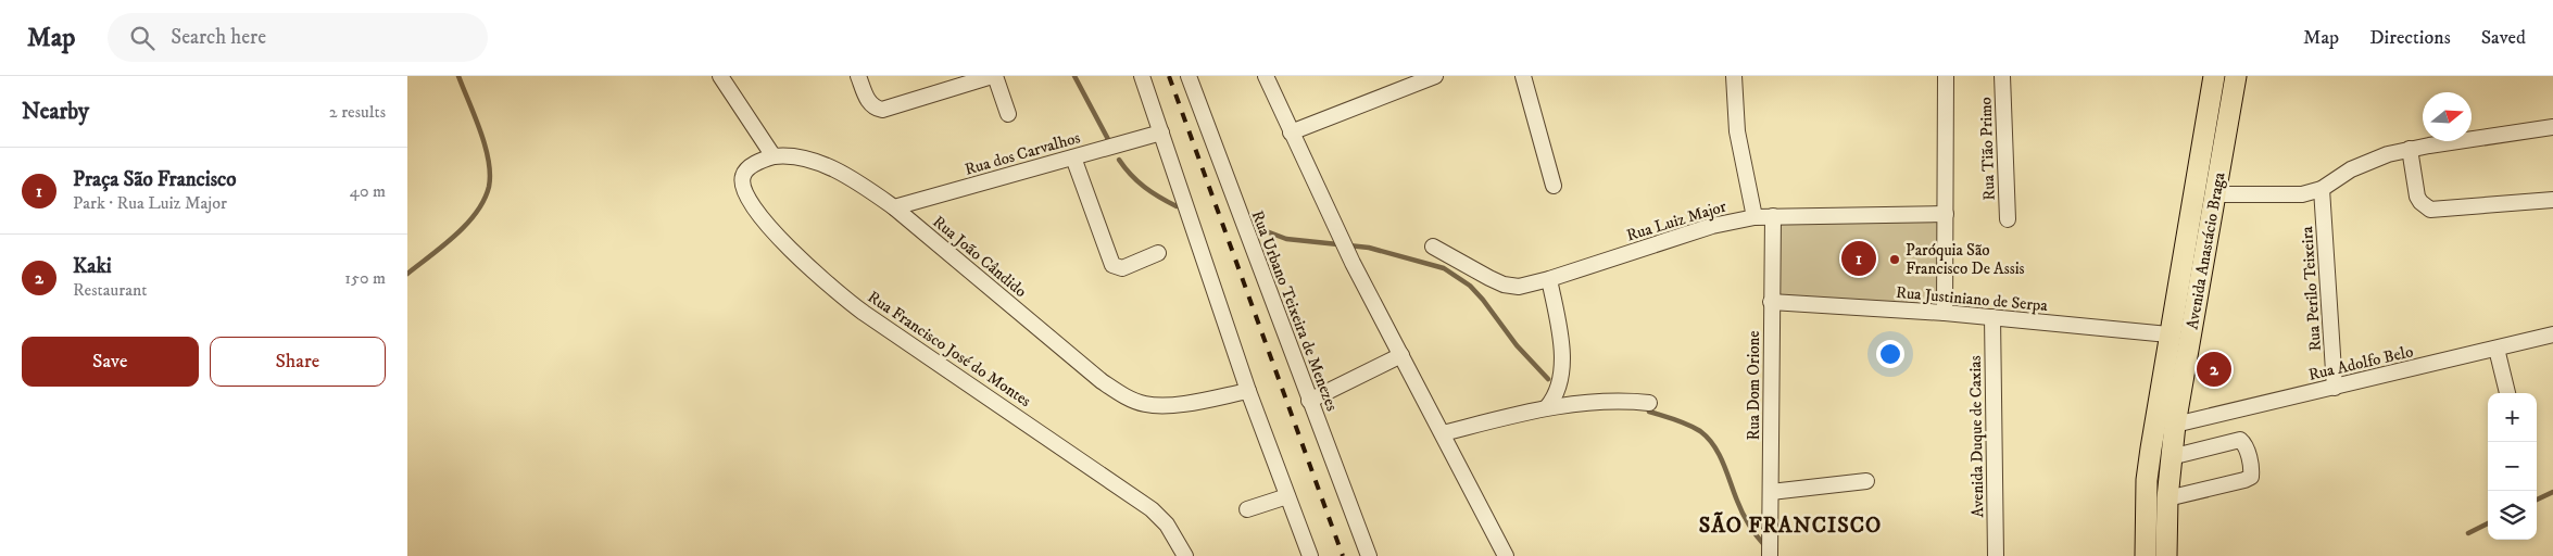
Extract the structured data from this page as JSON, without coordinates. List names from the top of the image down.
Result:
{
  "streets": {
    "main road": ["Avenida Anastácio Braga"],
    "street": [
      "Rua Tião Primo",
      "Rua dos Carvalhos",
      "Rua Luiz Major",
      "Rua João Cândido",
      "Rua Perilo Teixeira",
      "Rua Justiniano de Serpa",
      "Rua Urbano Teixeira de Menezes",
      "Rua Francisco José do Montes",
      "Rua Adolfo Belo",
      "Rua Dom Orione",
      "Avenida Duque de Caxias"
    ]
  },
  "crossings": [
    ["Rua dos Carvalhos", "Rua João Cândido"],
    ["Rua Luiz Major", "Rua Dom Orione"],
    ["Avenida Anastácio Braga", "Rua Justiniano de Serpa"],
    ["Avenida Anastácio Braga", "Rua Adolfo Belo"],
    ["Rua João Cândido", "Rua Francisco José do Montes"],
    ["Rua Perilo Teixeira", "Rua Adolfo Belo"],
    ["Rua Justiniano de Serpa", "Rua Dom Orione"],
    ["Rua Justiniano de Serpa", "Avenida Duque de Caxias"]
  ],
  "districts": ["SÃO FRANCISCO"],
  "places": ["Paróquia São Francisco De Assis"],
  "north": "right",
  "page": {
    "header": "Map",
    "search": "Search here",
    "nav": ["Map", "Directions", "Saved"],
    "heading": ["Nearby", "2 results"],
    "list": [
      {
        "mark": "1",
        "name": "Praça São Francisco",
        "note": "Park · Rua Luiz Major",
        "value": "40 m"
      },
      {
        "mark": "2",
        "name": "Kaki",
        "note": "Restaurant",
        "value": "150 m"
      }
    ],
    "pins": ["1", "2"],
    "buttons": ["Save", "Share"],
    "map_buttons": ["+", "−"]
  }
}
